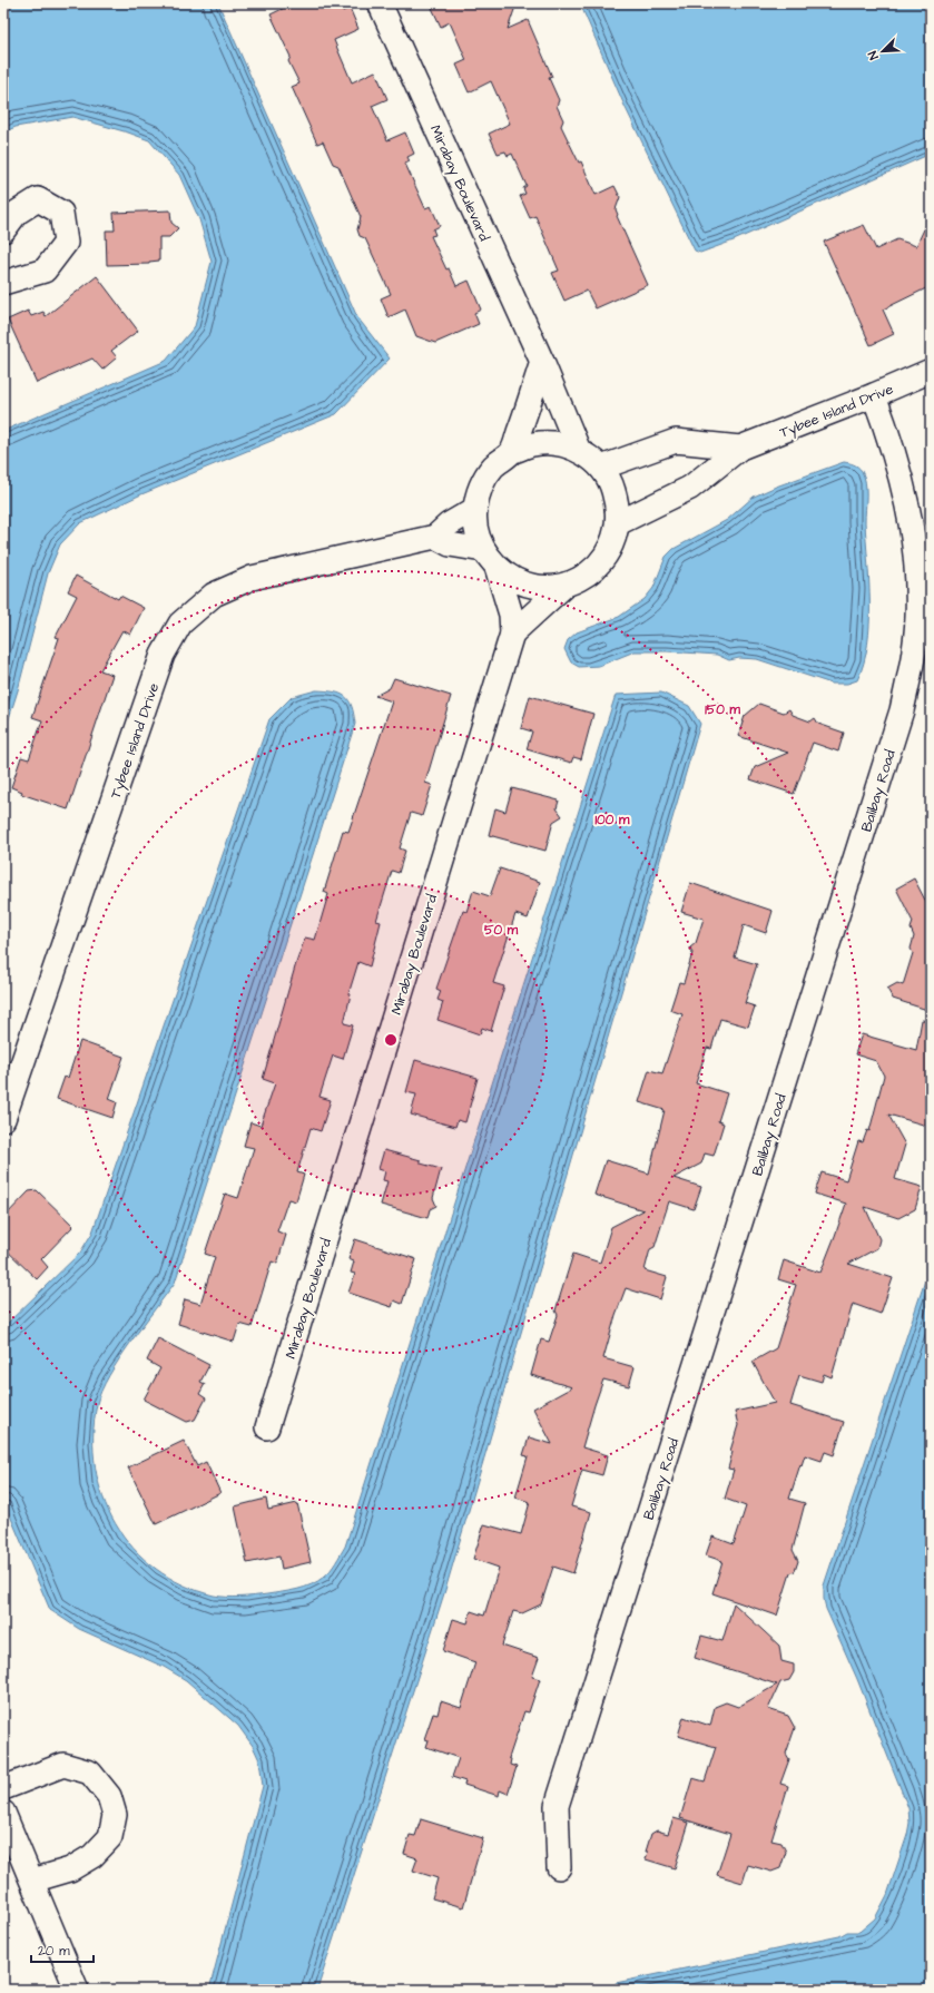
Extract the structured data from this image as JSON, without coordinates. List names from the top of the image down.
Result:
{
  "streets": {
    "street": ["Mirabay Boulevard", "Tybee Island Drive", "Balibay Road"]
  },
  "crossings": [
    ["Mirabay Boulevard", "Tybee Island Drive"],
    ["Tybee Island Drive", "Balibay Road"]
  ],
  "scale_bar": "20 m",
  "north": "bottom left",
  "rings": ["150 m", "100 m", "50 m"]
}
